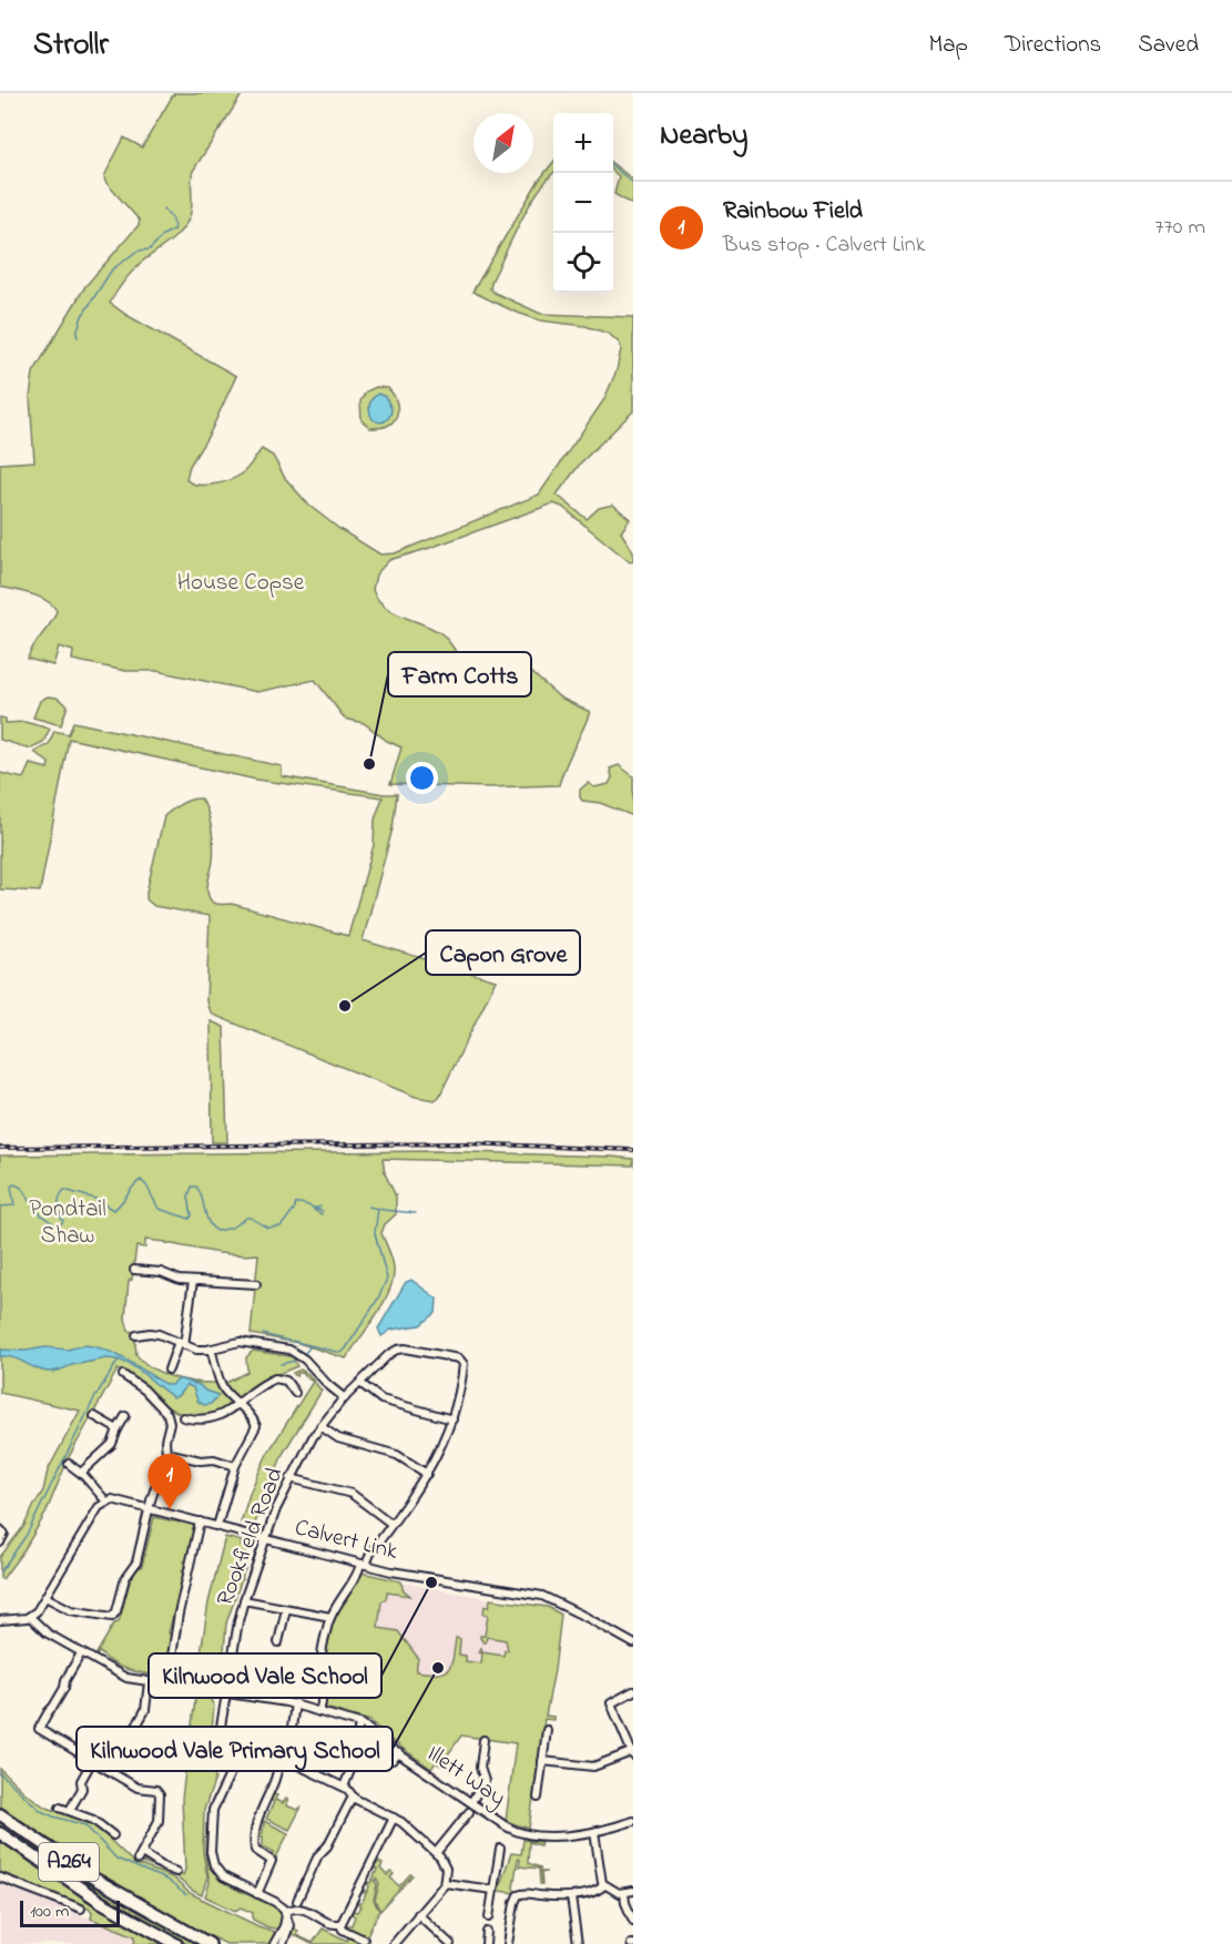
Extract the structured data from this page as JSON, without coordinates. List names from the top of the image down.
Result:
{
  "streets": {
    "highway": ["A264"],
    "street": ["Rookfield Road", "Calvert Link", "Illett Way"]
  },
  "crossings": [
    ["Rookfield Road", "Calvert Link"],
    ["Rookfield Road", "Illett Way"]
  ],
  "parks": ["House Copse", "Pondtail Shaw"],
  "places": [
    "Farm Cotts",
    "Capon Grove",
    "Kilnwood Vale School",
    "Kilnwood Vale Primary School"
  ],
  "scale_bar": "100 m",
  "north": "top right",
  "page": {
    "header": "Strollr",
    "nav": ["Map", "Directions", "Saved"],
    "heading": "Nearby",
    "map_buttons": ["+", "−"],
    "list": [
      {
        "mark": "1",
        "name": "Rainbow Field",
        "note": "Bus stop · Calvert Link",
        "value": "770 m"
      }
    ],
    "pins": "1",
    "scale": "100 m"
  }
}
